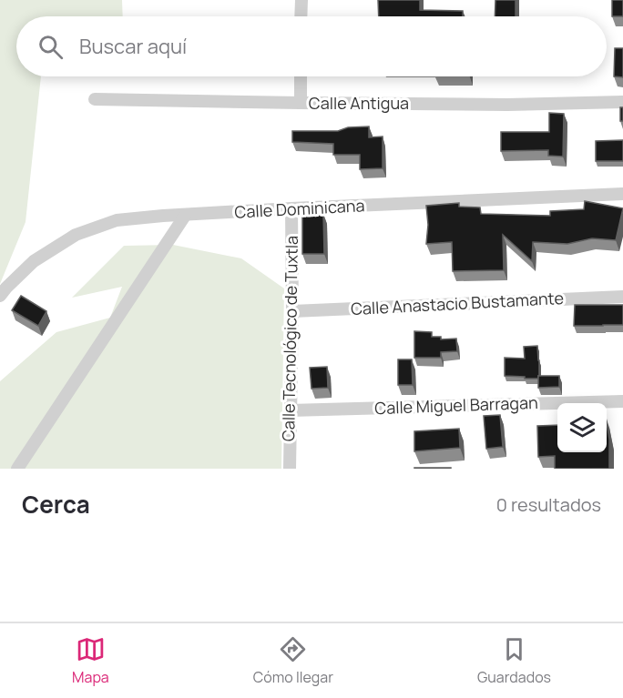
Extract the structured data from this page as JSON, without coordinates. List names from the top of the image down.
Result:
{
  "streets": {
    "street": [
      "Calle Antigua",
      "Calle Dominicana",
      "Calle Anastacio Bustamante",
      "Calle Tecnológico de Tuxtla",
      "Calle Miguel Barragan"
    ]
  },
  "crossings": [
    ["Calle Dominicana", "Calle Tecnológico de Tuxtla"],
    ["Calle Anastacio Bustamante", "Calle Tecnológico de Tuxtla"],
    ["Calle Tecnológico de Tuxtla", "Calle Miguel Barragan"]
  ],
  "page": {
    "search": "Buscar aquí",
    "heading": ["Cerca", "0 resultados"],
    "nav": ["Mapa", "Cómo llegar", "Guardados"]
  }
}
